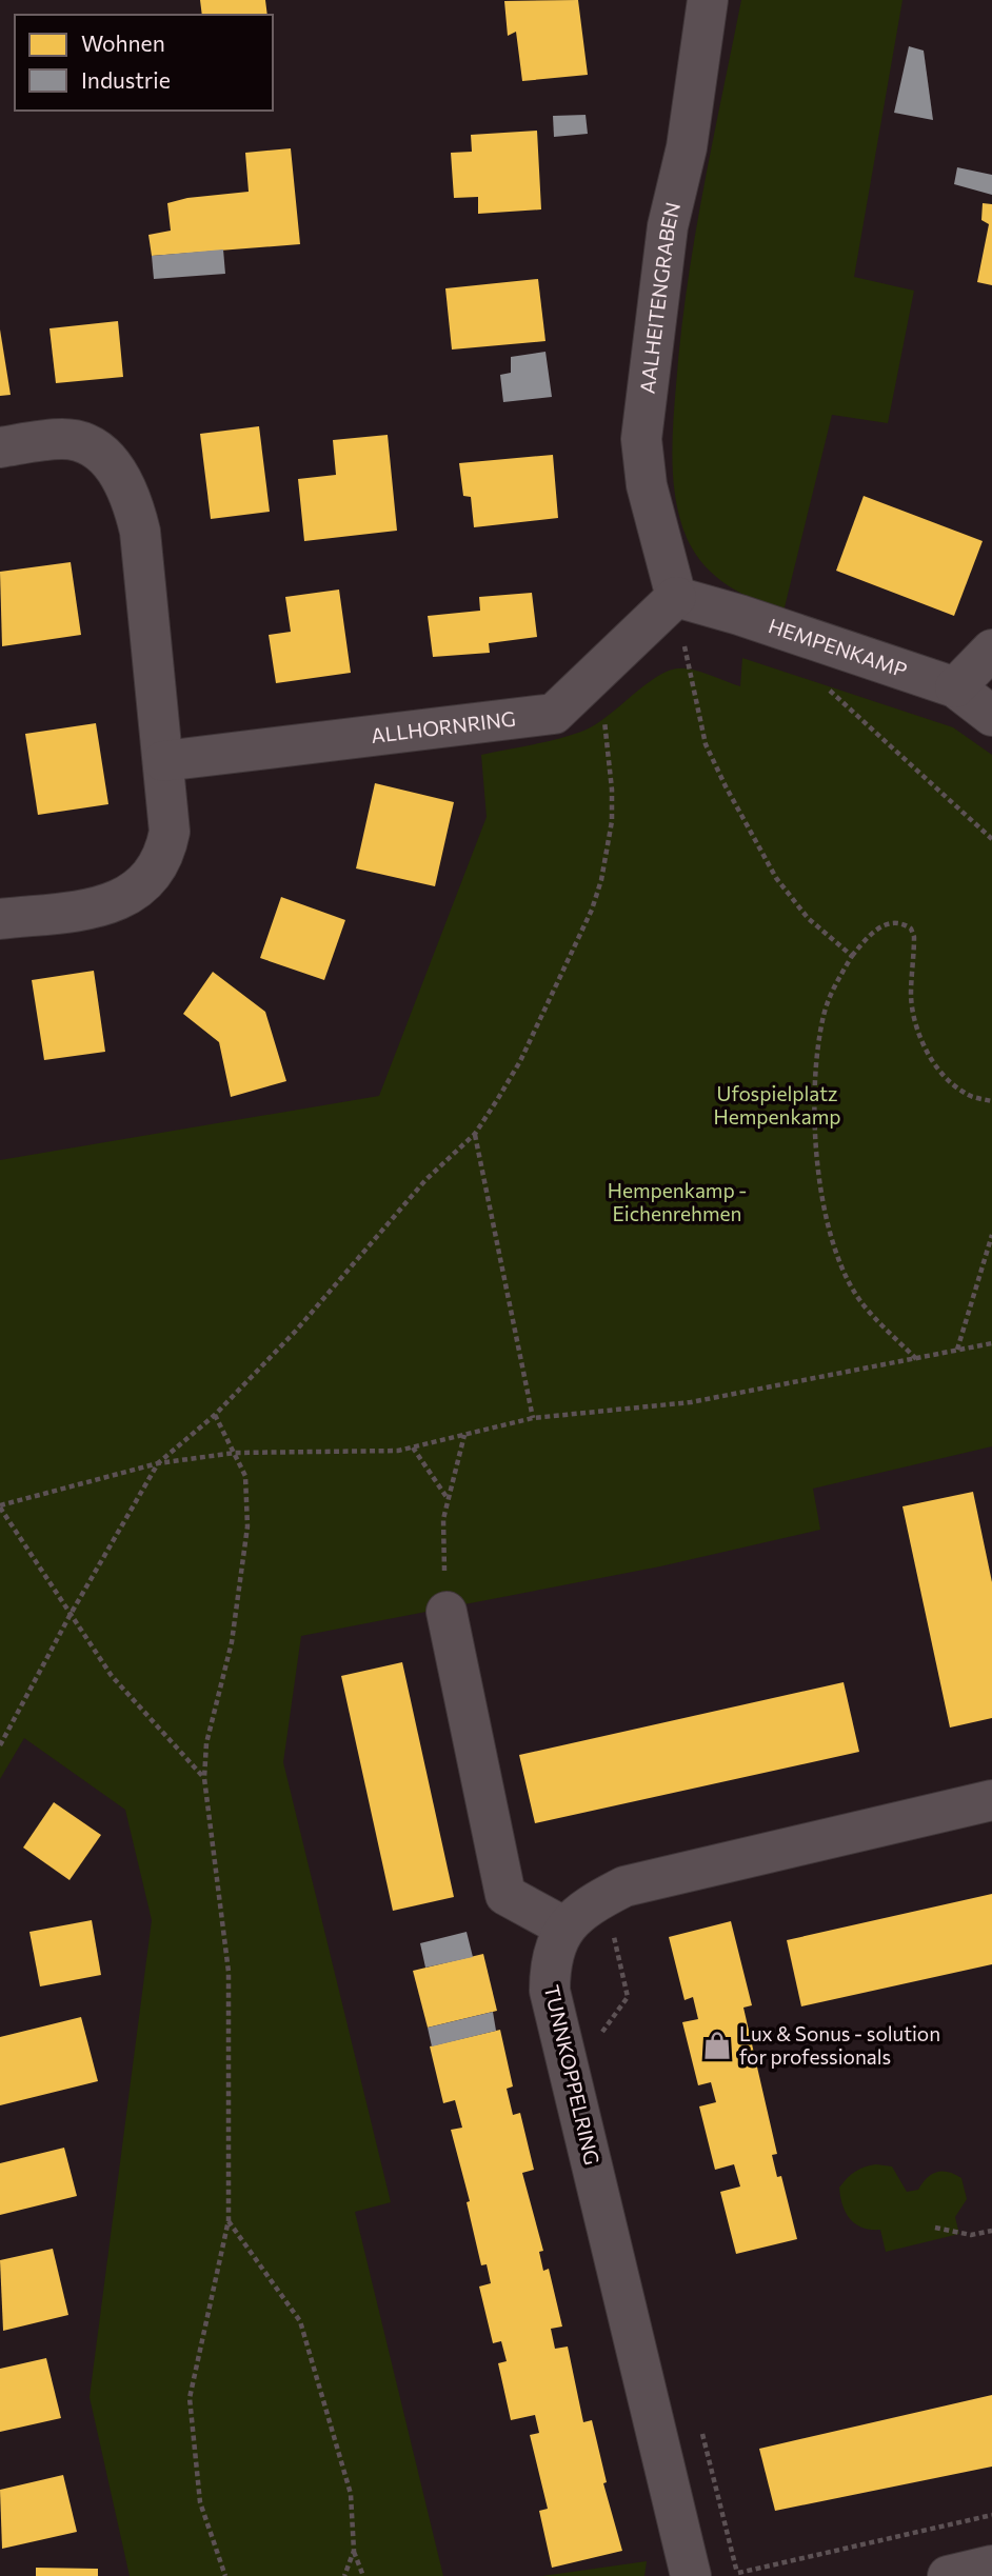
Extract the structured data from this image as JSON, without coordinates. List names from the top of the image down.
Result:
{
  "streets": {
    "street": [
      "AALHEITENGRABEN",
      "HEMPENKAMP",
      "ALLHORNRING",
      "TUNNKOPPELRING"
    ]
  },
  "crossings": [
    ["AALHEITENGRABEN", "HEMPENKAMP"]
  ],
  "parks": ["Ufospielplatz Hempenkamp", "Hempenkamp - Eichenrehmen"],
  "places": {
    "shop": ["Lux & Sonus - solution for professionals"]
  },
  "legend": ["Wohnen", "Industrie"]
}
